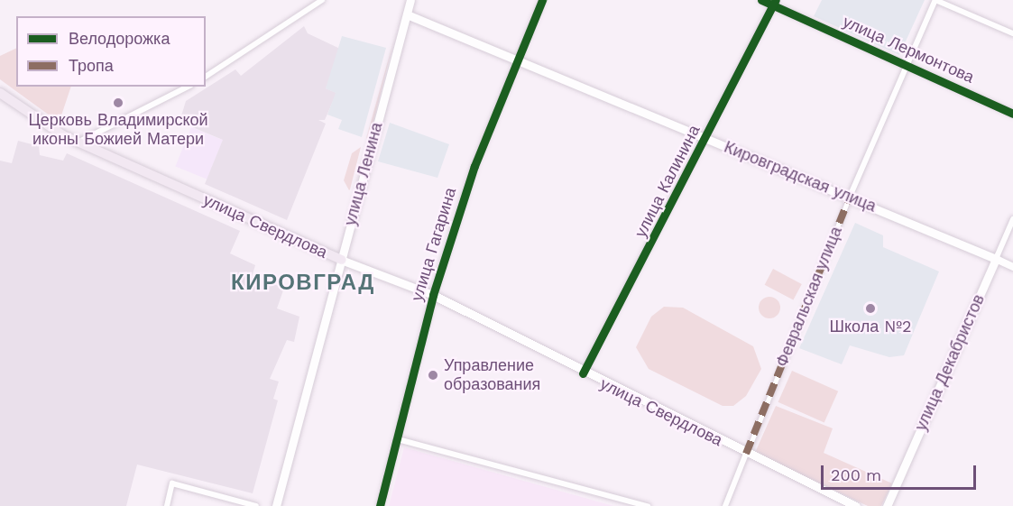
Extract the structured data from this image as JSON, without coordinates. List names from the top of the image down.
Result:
{
  "streets": {
    "main road": [
      "улица Ленина",
      "Кировградская улица",
      "улица Свердлова",
      "улица Декабристов"
    ],
    "street": [
      "улица Лермонтова",
      "улица Калинина",
      "улица Гагарина",
      "Февральская улица"
    ]
  },
  "crossings": [
    ["улица Лермонтова", "улица Калинина"],
    ["улица Лермонтова", "Февральская улица"],
    ["улица Ленина", "Кировградская улица"],
    ["улица Ленина", "улица Свердлова"],
    ["Кировградская улица", "улица Калинина"],
    ["Кировградская улица", "улица Гагарина"],
    ["Кировградская улица", "Февральская улица"],
    ["Кировградская улица", "улица Декабристов"],
    ["улица Калинина", "улица Свердлова"],
    ["улица Свердлова", "улица Гагарина"],
    ["улица Свердлова", "Февральская улица"]
  ],
  "districts": ["КИРОВГРАД"],
  "places": ["Церковь Владимирской иконы Божией Матери", "Школа №2", "Управление образования"],
  "legend": ["Велодорожка", "Тропа"],
  "scale_bar": "200 m"
}
